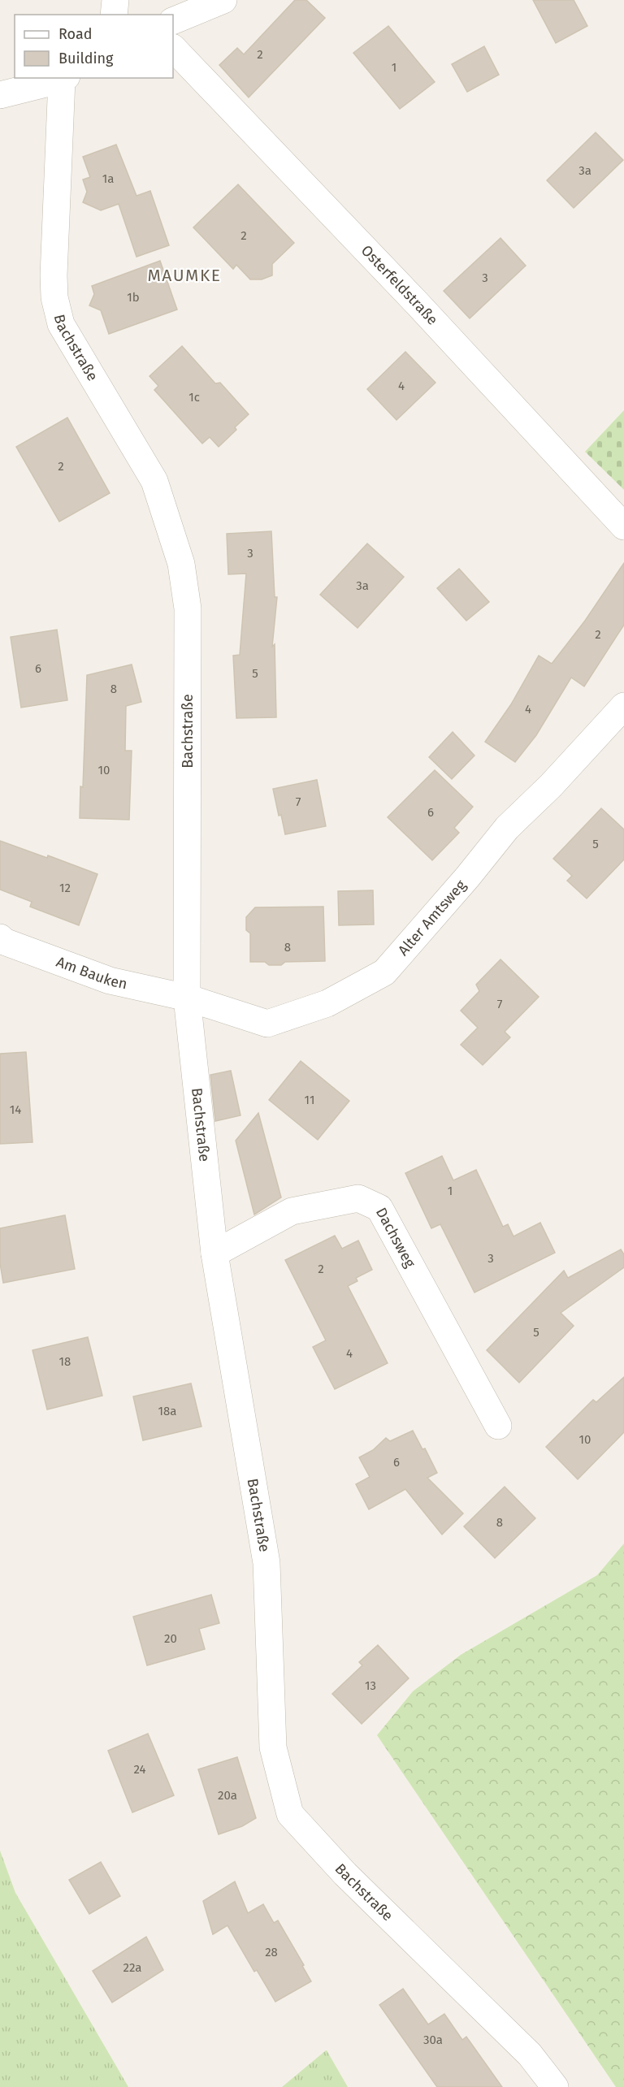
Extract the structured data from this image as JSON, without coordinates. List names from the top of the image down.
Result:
{
  "streets": {
    "street": [
      "Osterfeldstraße",
      "Bachstraße",
      "Alter Amtsweg",
      "Am Bauken",
      "Dachsweg"
    ]
  },
  "crossings": [
    ["Bachstraße", "Alter Amtsweg"],
    ["Bachstraße", "Am Bauken"],
    ["Bachstraße", "Dachsweg"],
    ["Alter Amtsweg", "Am Bauken"]
  ],
  "districts": ["MAUMKE"],
  "house_numbers": [
    "2",
    "1",
    "3a",
    "1a",
    "2",
    "3",
    "1b",
    "4",
    "1c",
    "2",
    "3",
    "3a",
    "2",
    "6",
    "5",
    "8",
    "4",
    "10",
    "7",
    "6",
    "5",
    "12",
    "8",
    "7",
    "11",
    "14",
    "1",
    "3",
    "2",
    "5",
    "4",
    "18",
    "18a",
    "10",
    "6",
    "8",
    "20",
    "13",
    "24",
    "20a",
    "28",
    "22a",
    "30a"
  ],
  "legend": ["Road", "Building"]
}
